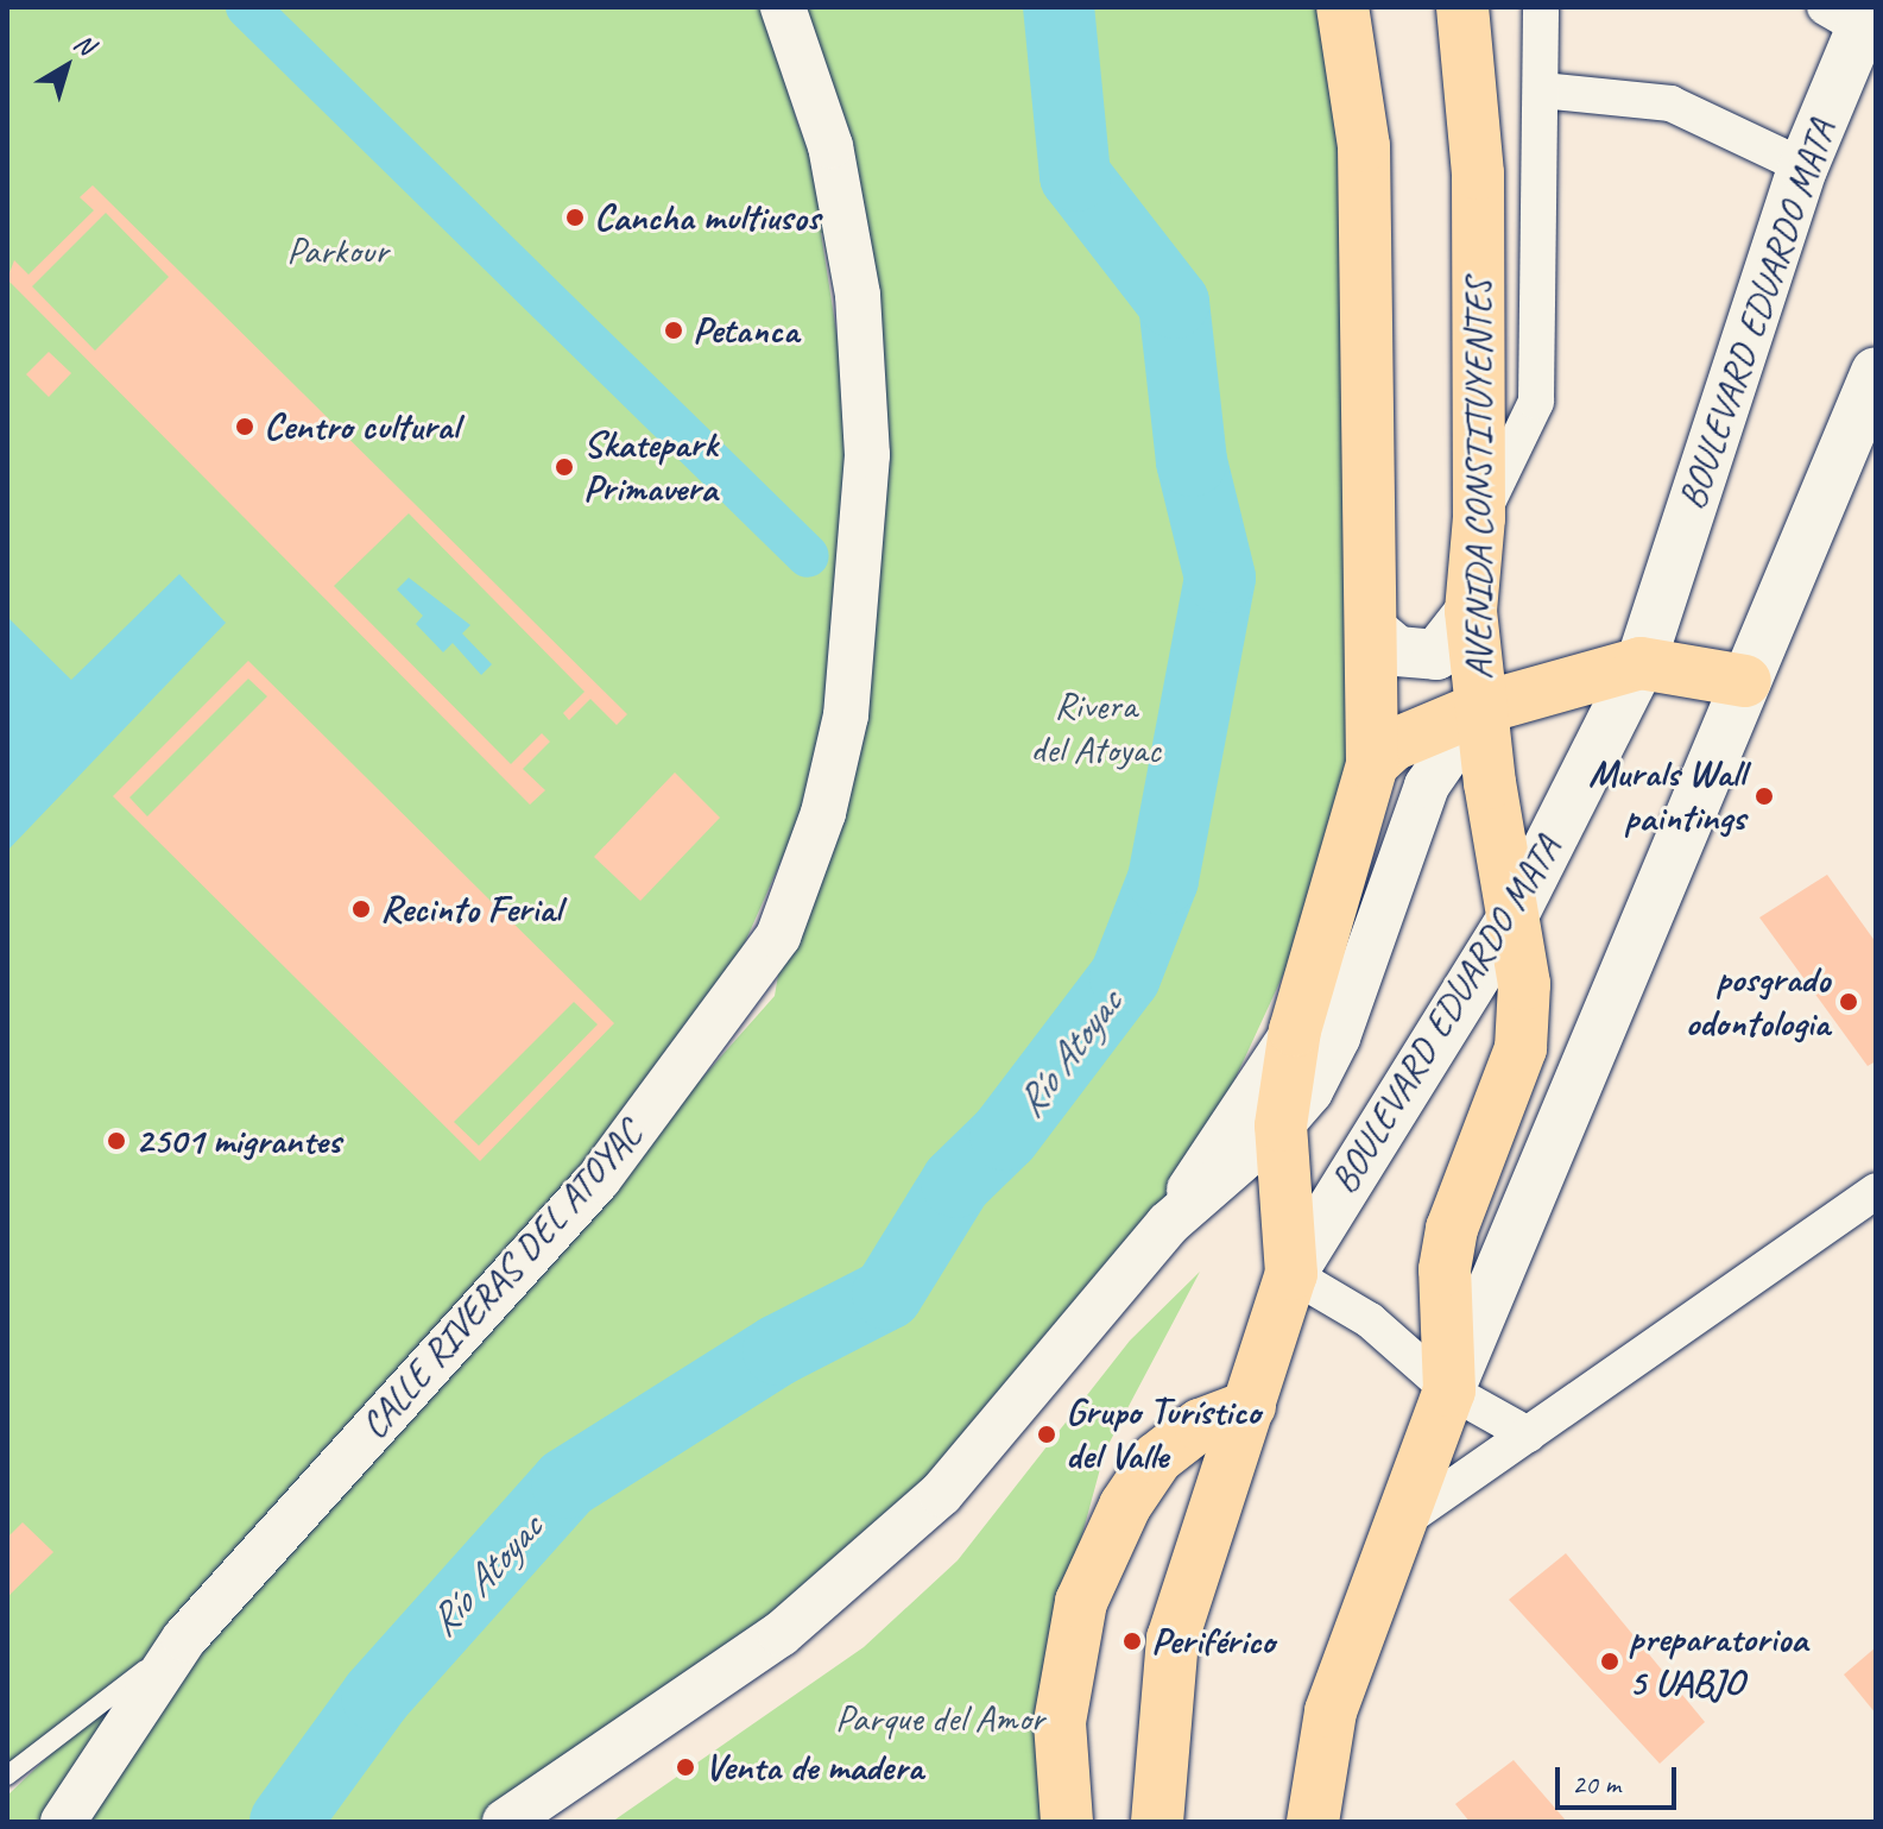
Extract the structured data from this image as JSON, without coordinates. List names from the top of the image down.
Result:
{
  "streets": {
    "main road": ["BOULEVARD EDUARDO MATA", "AVENIDA CONSTITUYENTES"],
    "street": ["CALLE RIVERAS DEL ATOYAC"]
  },
  "crossings": [
    ["BOULEVARD EDUARDO MATA", "AVENIDA CONSTITUYENTES"]
  ],
  "water": ["Río Atoyac"],
  "parks": ["Parkour", "Rivera del Atoyac", "Parque del Amor"],
  "places": [
    "Cancha multiusos",
    "Petanca",
    "Centro cultural",
    "Skatepark Primavera",
    "Murals Wall paintings",
    "Recinto Ferial",
    "posgrado odontologia",
    "2501 migrantes",
    "Grupo Turístico del Valle",
    "Periférico",
    "preparatorioa 5 UABJO",
    "Venta de madera"
  ],
  "scale_bar": "20 m",
  "north": "top right"
}
